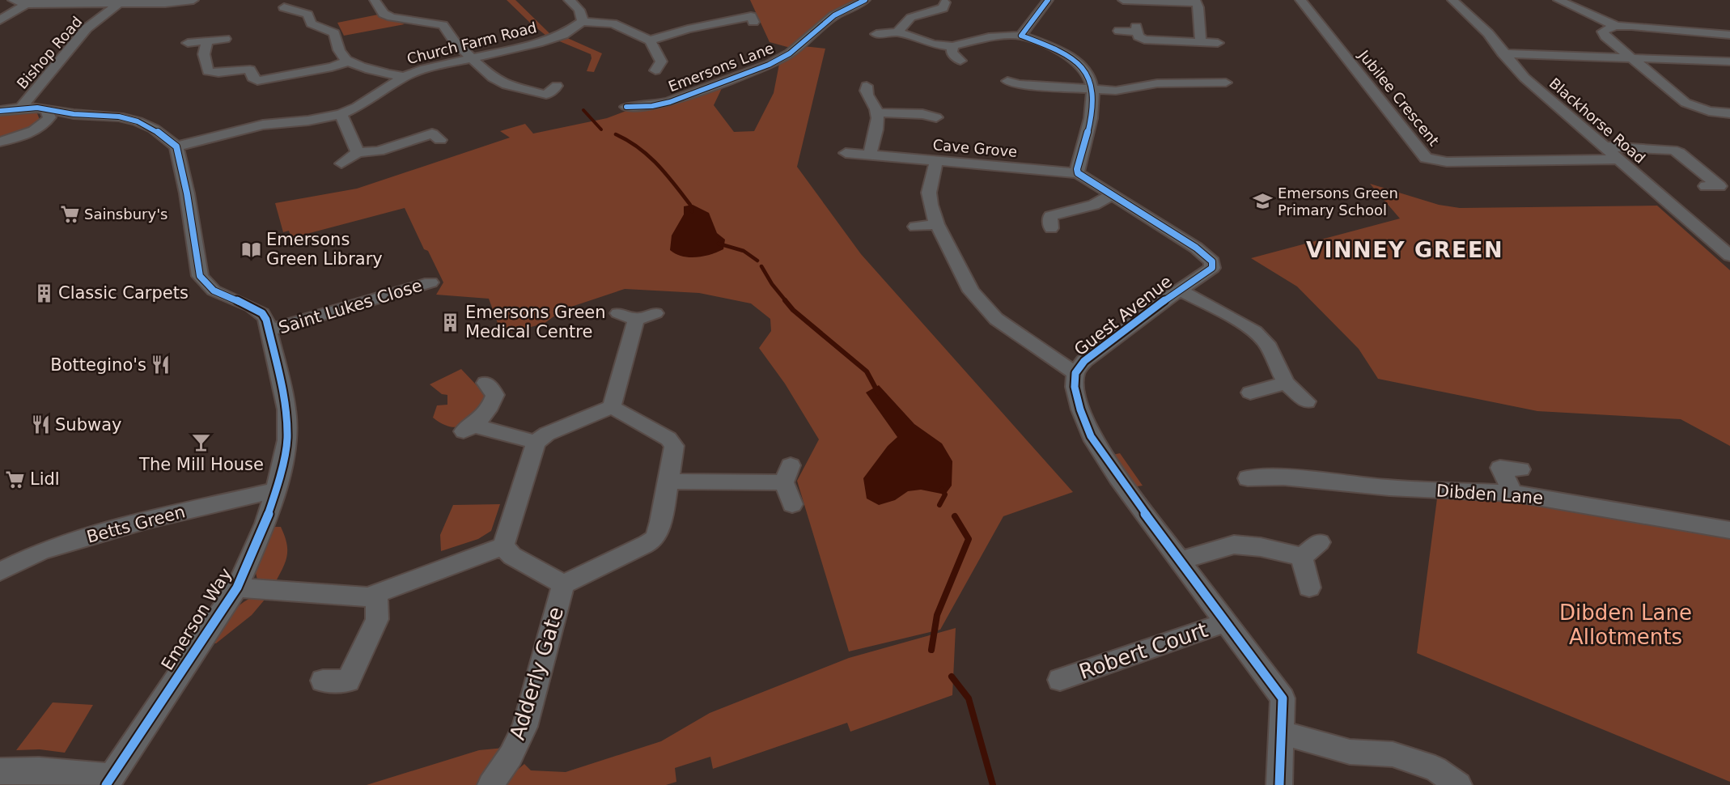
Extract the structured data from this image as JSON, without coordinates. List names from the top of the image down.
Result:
{
  "streets": {
    "street": [
      "Church Farm Road",
      "Bishop Road",
      "Emersons Lane",
      "Jubilee Crescent",
      "Blackhorse Road",
      "Cave Grove",
      "Saint Lukes Close",
      "Guest Avenue",
      "Dibden Lane",
      "Betts Green",
      "Emerson Way",
      "Robert Court",
      "Adderly Gate"
    ]
  },
  "crossings": [
    ["Church Farm Road", "Emerson Way"],
    ["Jubilee Crescent", "Blackhorse Road"],
    ["Cave Grove", "Guest Avenue"],
    ["Saint Lukes Close", "Emerson Way"],
    ["Guest Avenue", "Robert Court"],
    ["Betts Green", "Emerson Way"]
  ],
  "districts": ["VINNEY GREEN"],
  "parks": ["Dibden Lane Allotments"],
  "places": {
    "school or university": ["Emersons Green Primary School"],
    "supermarket": ["Sainsbury's", "Lidl"],
    "library": ["Emersons Green Library"],
    "building": ["Classic Carpets", "Emersons Green Medical Centre"],
    "restaurant": ["Bottegino's", "Subway"],
    "bar": ["The Mill House"]
  }
}
